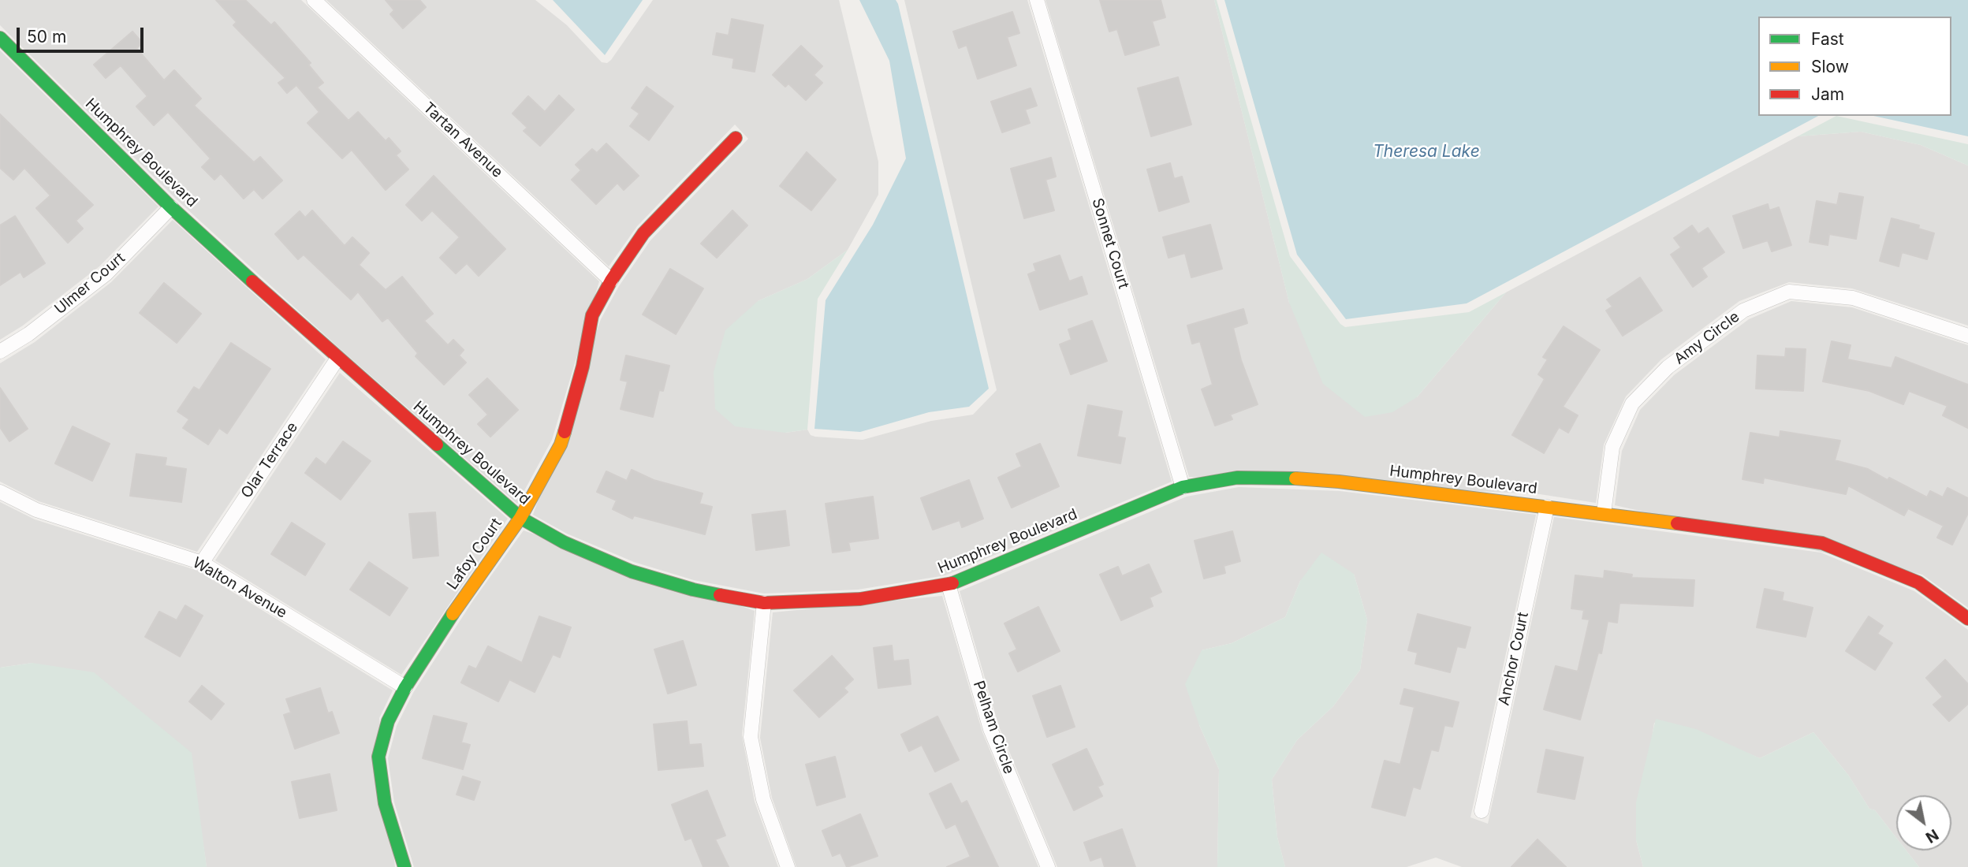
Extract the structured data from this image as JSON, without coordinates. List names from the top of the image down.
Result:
{
  "streets": {
    "street": [
      "Tartan Avenue",
      "Humphrey Boulevard",
      "Sonnet Court",
      "Ulmer Court",
      "Amy Circle",
      "Olar Terrace",
      "Lafoy Court",
      "Walton Avenue",
      "Anchor Court",
      "Pelham Circle"
    ]
  },
  "crossings": [
    ["Tartan Avenue", "Lafoy Court"],
    ["Humphrey Boulevard", "Sonnet Court"],
    ["Humphrey Boulevard", "Ulmer Court"],
    ["Humphrey Boulevard", "Amy Circle"],
    ["Humphrey Boulevard", "Olar Terrace"],
    ["Humphrey Boulevard", "Lafoy Court"],
    ["Humphrey Boulevard", "Anchor Court"],
    ["Humphrey Boulevard", "Pelham Circle"],
    ["Olar Terrace", "Walton Avenue"],
    ["Lafoy Court", "Walton Avenue"]
  ],
  "water": ["Theresa Lake"],
  "legend": ["Fast", "Slow", "Jam"],
  "scale_bar": "50 m",
  "north": "bottom right"
}
